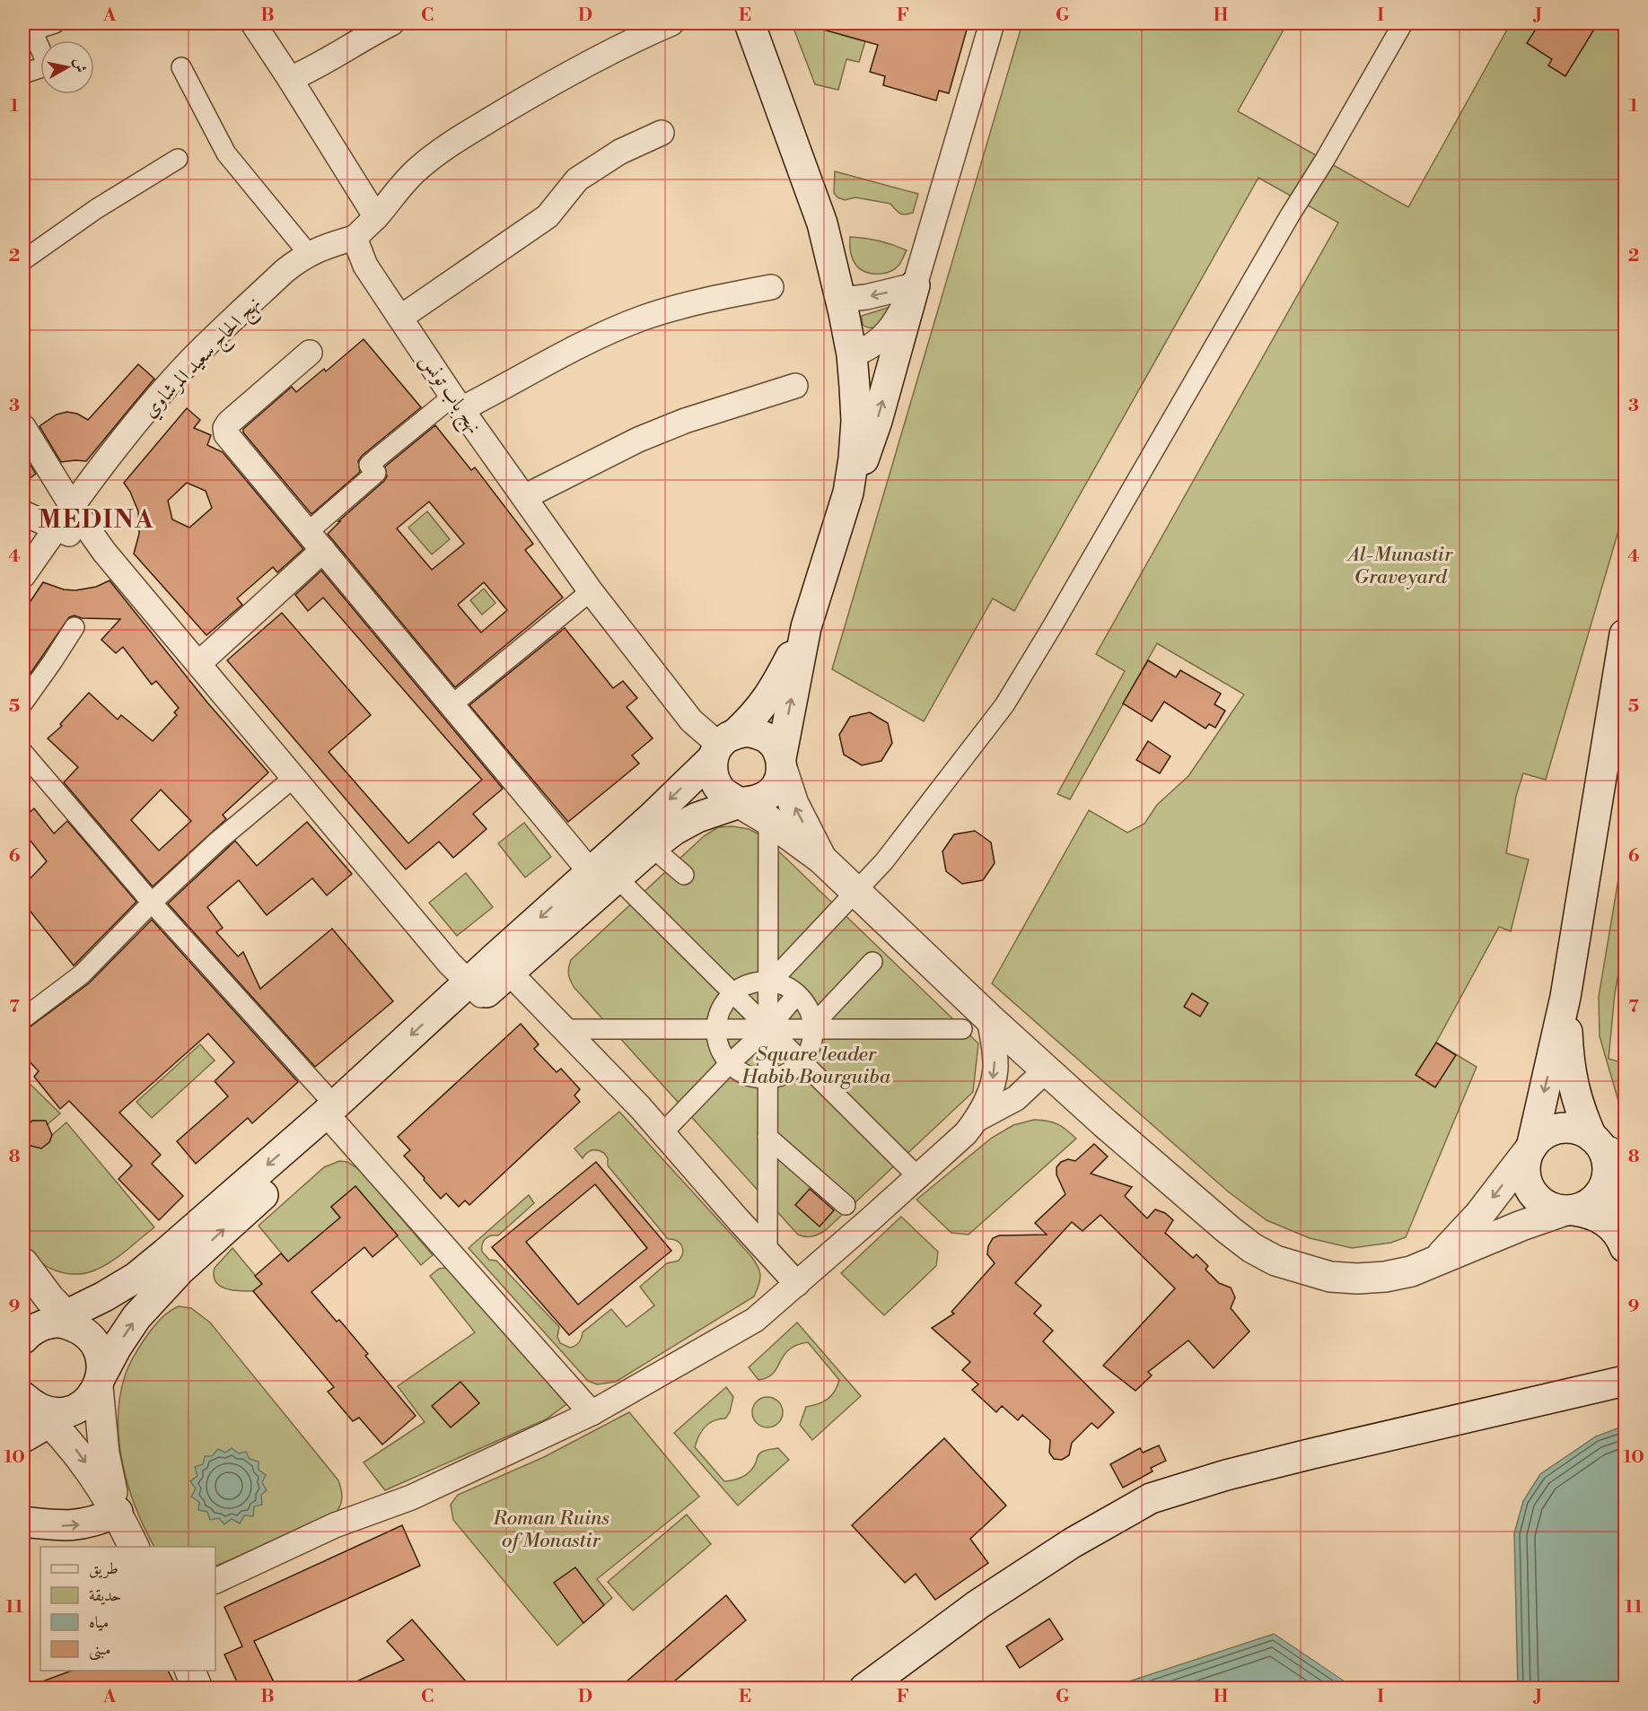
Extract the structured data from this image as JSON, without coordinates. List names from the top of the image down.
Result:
{
  "streets": {
    "street": ["نهج الحاج سعيد المرشاوي", "نهج باب تونس"]
  },
  "crossings": [
    ["نهج الحاج سعيد المرشاوي", "نهج باب تونس"]
  ],
  "districts": ["MEDINA"],
  "parks": ["Al-Munastir Graveyard", "Square leader Habib Bourguiba", "Roman Ruins of Monastir"],
  "legend": [
    "طريق",
    "حديقة",
    "مياه",
    "مبنى"
  ],
  "north": "right",
  "grid": {
    "columns": [
      "A",
      "B",
      "C",
      "D",
      "E",
      "F",
      "G",
      "H",
      "I",
      "J"
    ],
    "rows": [
      "1",
      "2",
      "3",
      "4",
      "5",
      "6",
      "7",
      "8",
      "9",
      "10",
      "11"
    ]
  }
}
